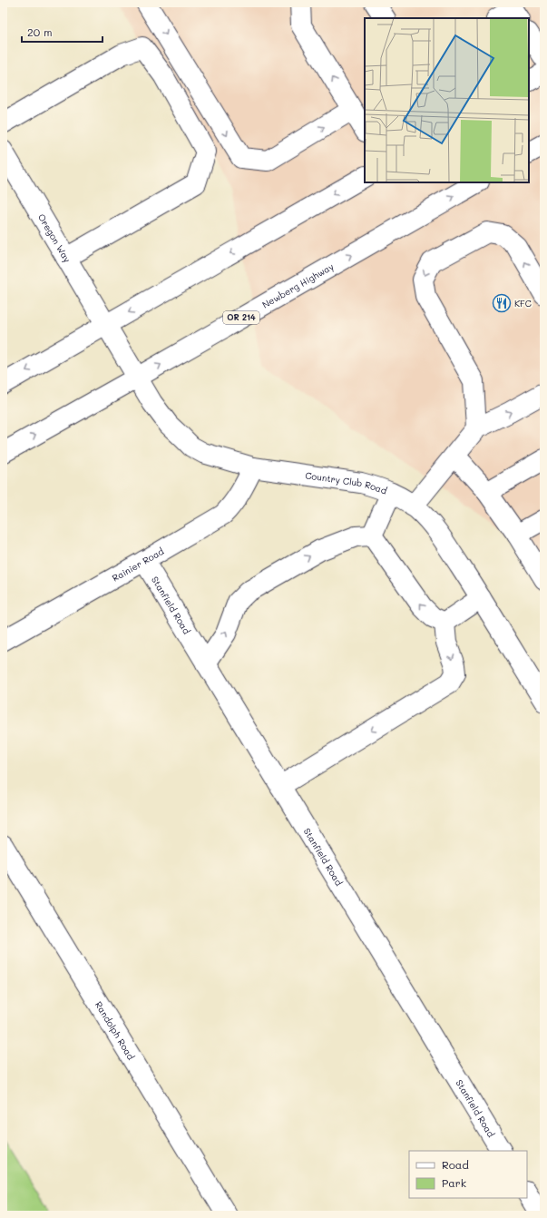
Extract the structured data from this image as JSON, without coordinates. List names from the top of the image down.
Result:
{
  "streets": {
    "street": [
      "Oregon Way",
      "Newberg Highway",
      "OR 214",
      "Country Club Road",
      "Rainier Road",
      "Stanfield Road",
      "Randolph Road"
    ]
  },
  "crossings": [
    ["Oregon Way", "Country Club Road"],
    ["Newberg Highway", "Country Club Road"],
    ["Country Club Road", "Rainier Road"],
    ["Rainier Road", "Stanfield Road"]
  ],
  "places": {
    "restaurant": ["KFC"]
  },
  "legend": ["Road", "Park"],
  "scale_bar": "20 m"
}
